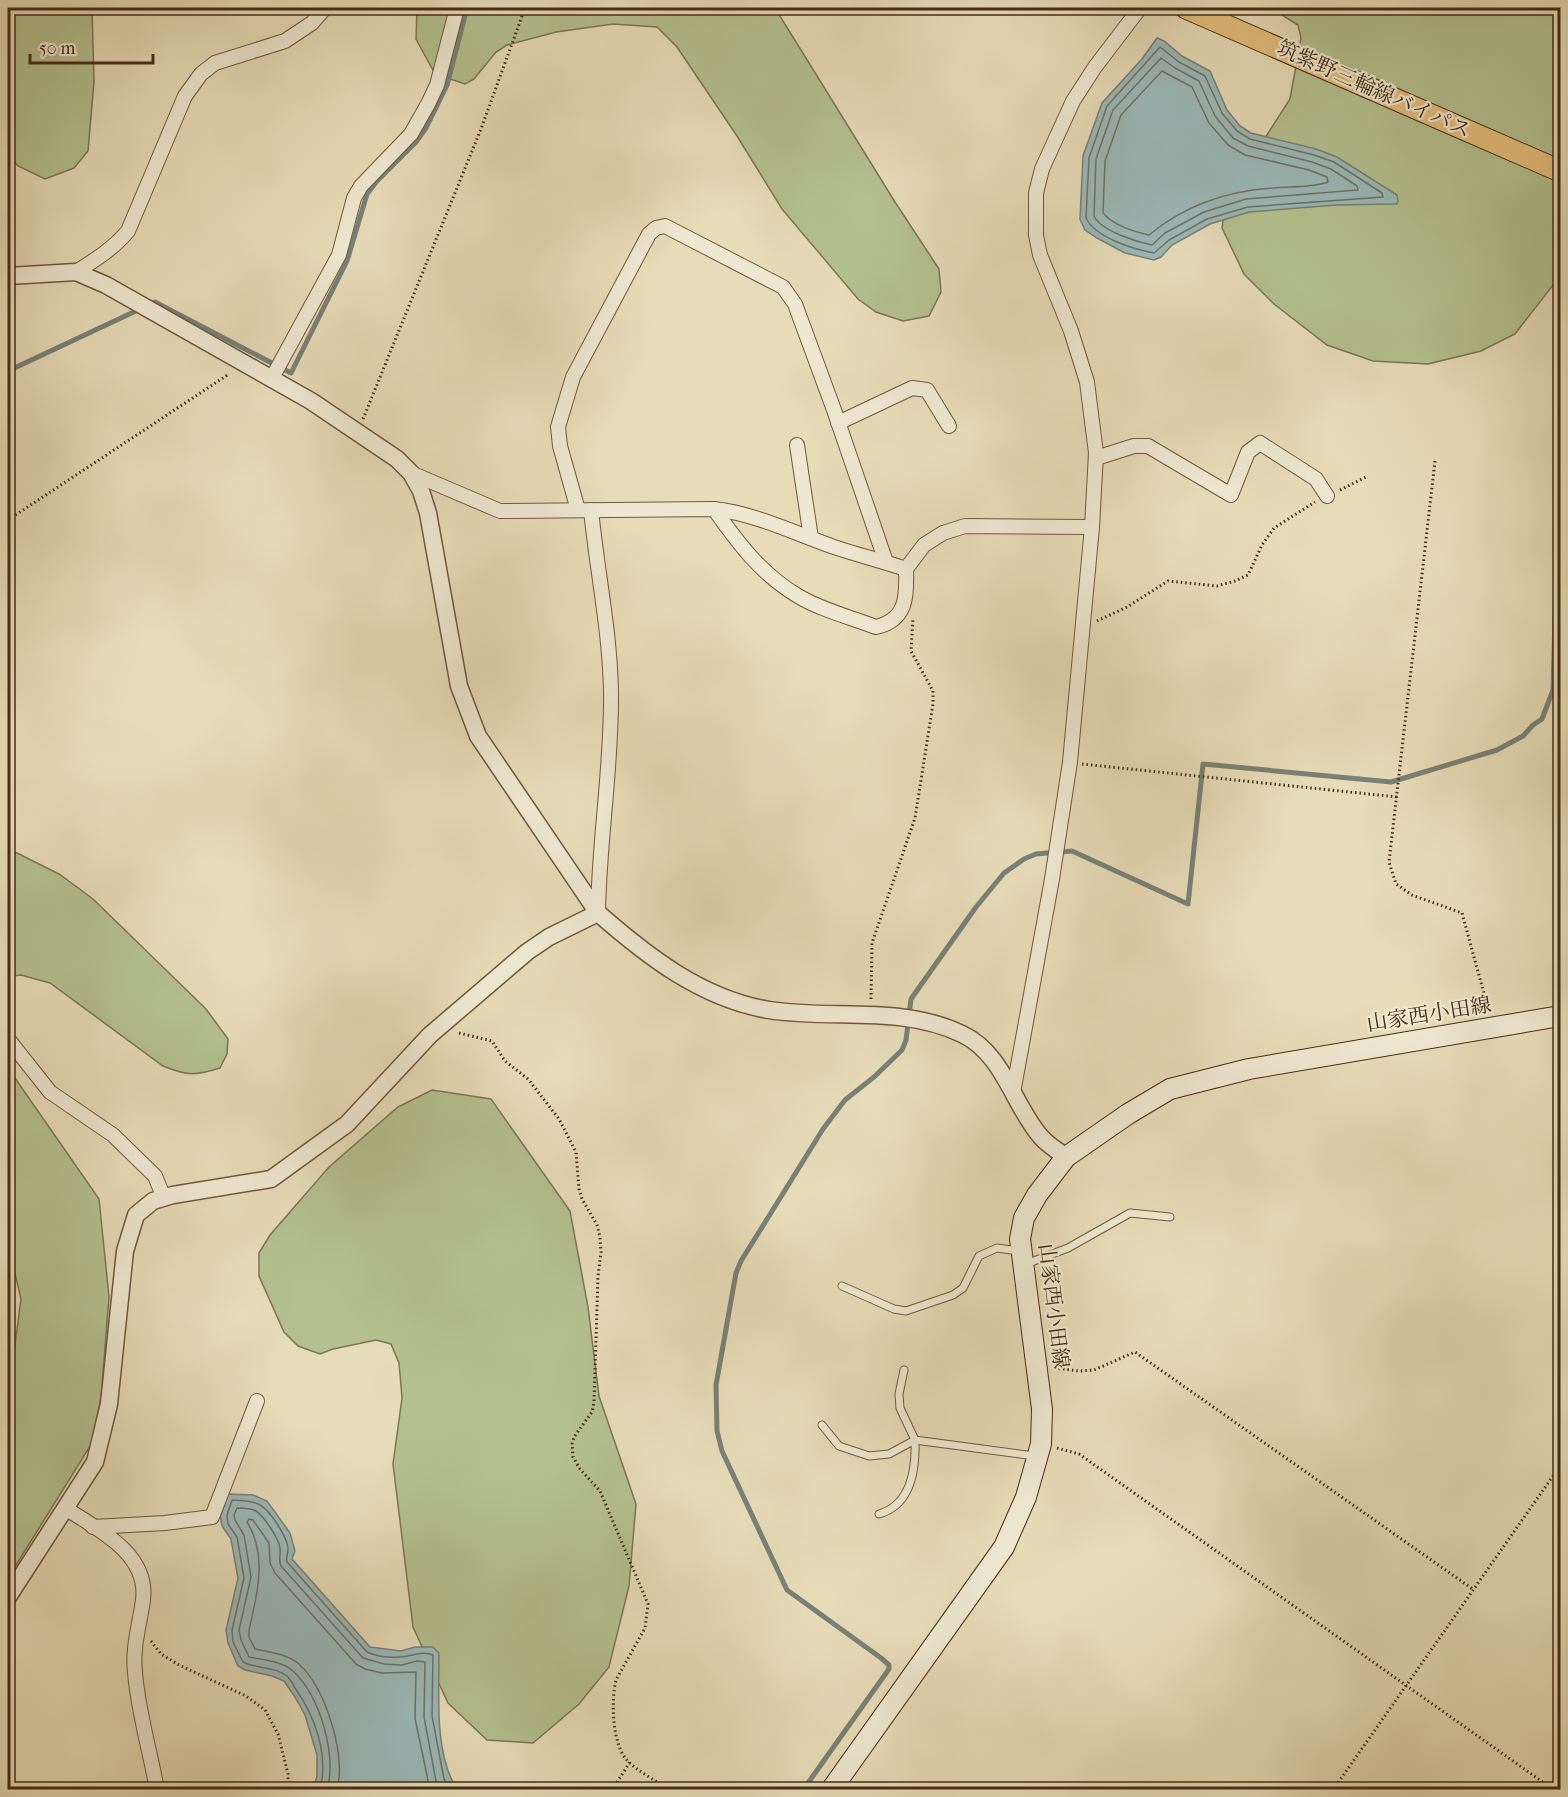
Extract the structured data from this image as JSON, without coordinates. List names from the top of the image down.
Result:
{
  "streets": {
    "main road": ["筑紫野三輪線バイパス", "山家西小田線"]
  },
  "scale_bar": "50 m"
}
